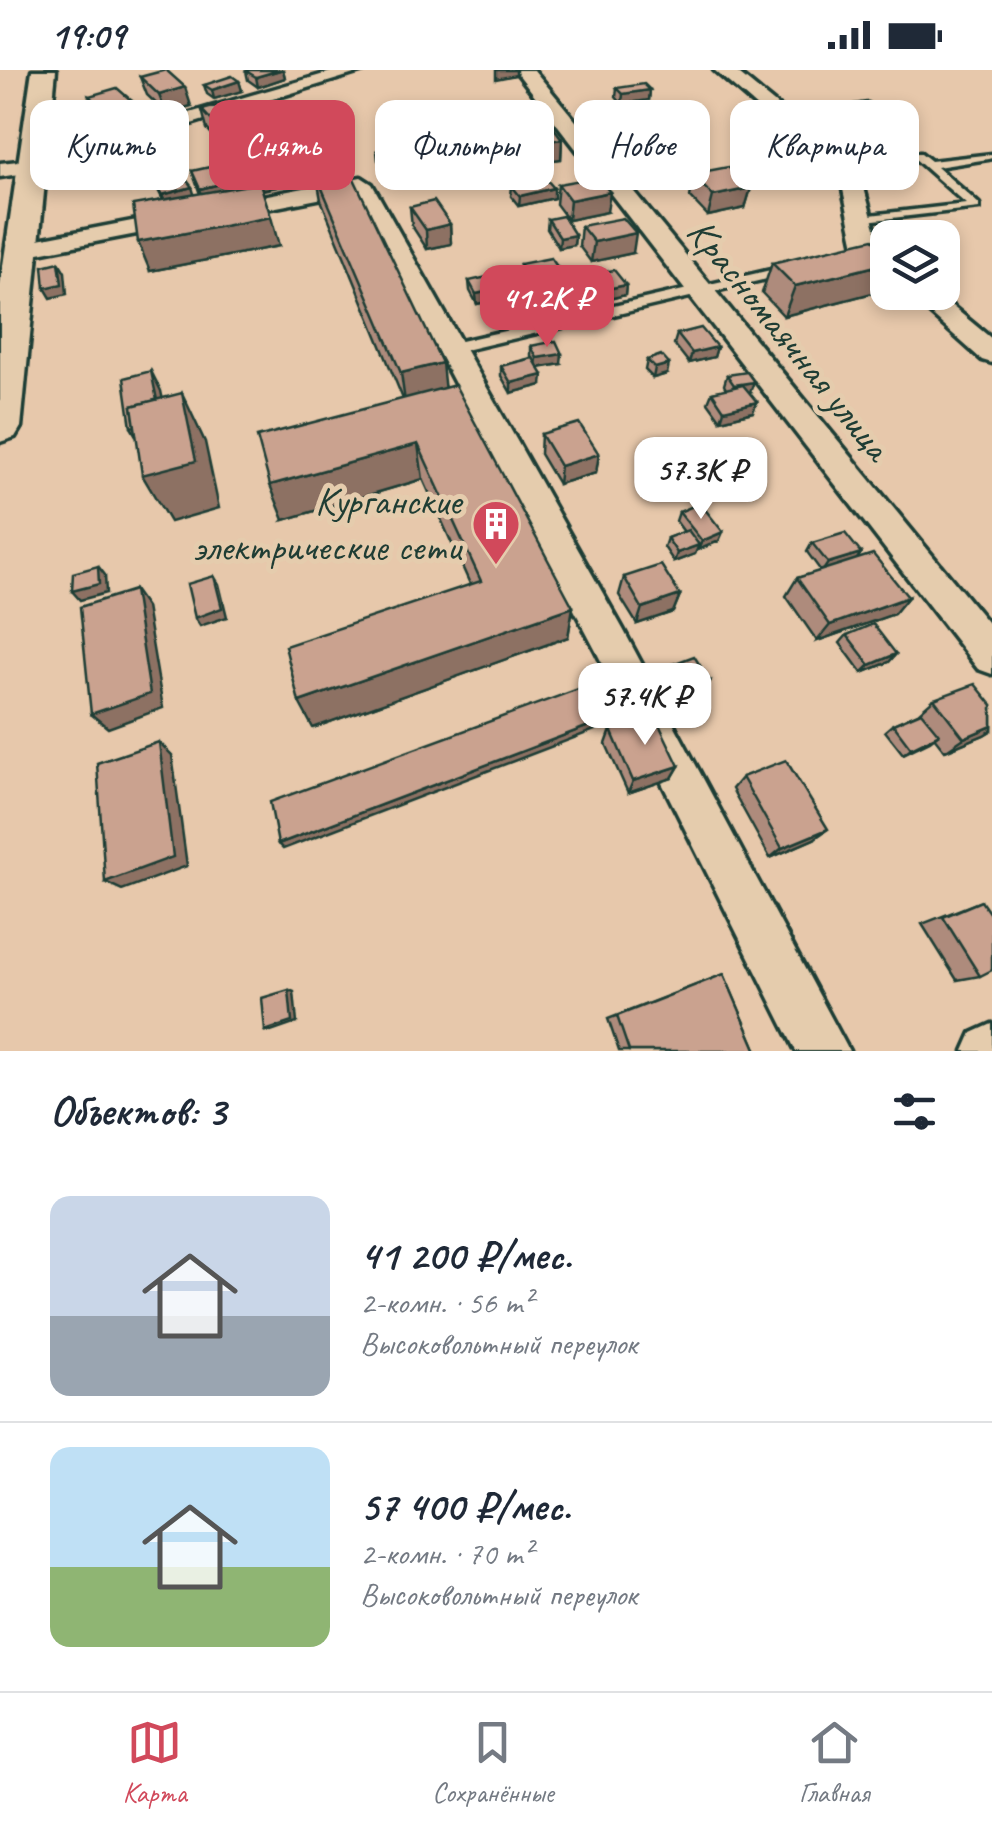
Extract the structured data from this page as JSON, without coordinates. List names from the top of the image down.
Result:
{
  "streets": {
    "street": ["Красномаячная улица"]
  },
  "places": {
    "building": ["Курганские электрические сети"]
  },
  "page": {
    "status": "19:09",
    "chip": [
      "Купить",
      "Снять",
      "Фильтры",
      "Новое",
      "Квартира"
    ],
    "price": ["41.2K ₽", "57.3K ₽", "57.4K ₽"],
    "heading": "Объектов: 3",
    "list": [
      {
        "name": "41 200 ₽/мес.",
        "note": "2-комн. · 56 m² · Высоковольтный переулок"
      },
      {
        "name": "57 400 ₽/мес.",
        "note": "2-комн. · 70 m² · Высоковольтный переулок"
      }
    ],
    "tabs": ["Карта", "Сохранённые", "Главная"]
  }
}
